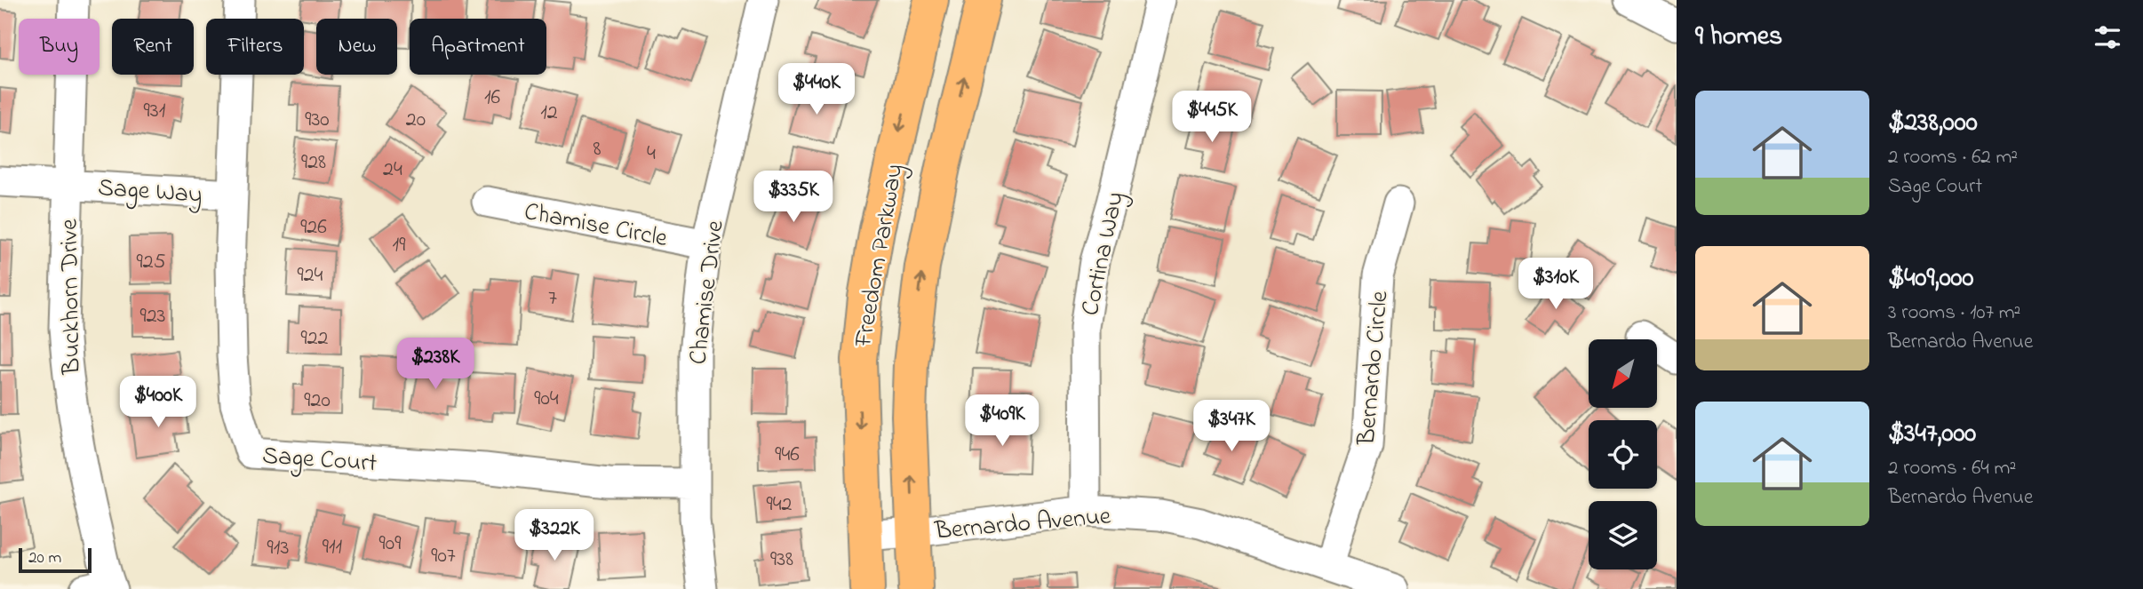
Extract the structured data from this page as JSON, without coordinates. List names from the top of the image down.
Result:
{
  "streets": {
    "main road": ["Freedom Parkway"],
    "street": [
      "Sage Way",
      "Chamise Circle",
      "Cortina Way",
      "Chamise Drive",
      "Buckhorn Drive",
      "Bernardo Circle",
      "Sage Court",
      "Bernardo Avenue"
    ]
  },
  "crossings": [
    ["Sage Way", "Buckhorn Drive"],
    ["Sage Way", "Sage Court"],
    ["Chamise Circle", "Chamise Drive"],
    ["Cortina Way", "Bernardo Avenue"],
    ["Freedom Parkway", "Bernardo Avenue"],
    ["Chamise Drive", "Sage Court"],
    ["Bernardo Circle", "Bernardo Avenue"]
  ],
  "house_numbers": [
    "16",
    "931",
    "12",
    "930",
    "20",
    "8",
    "4",
    "928",
    "24",
    "926",
    "19",
    "925",
    "924",
    "7",
    "923",
    "922",
    "904",
    "920",
    "946",
    "942",
    "909",
    "911",
    "913",
    "907",
    "938"
  ],
  "scale_bar": "20 m",
  "north": "bottom left",
  "page": {
    "heading": "9 homes",
    "chip": [
      "Buy",
      "Rent",
      "Filters",
      "New",
      "Apartment"
    ],
    "price": [
      "$440K",
      "$445K",
      "$335K",
      "$310K",
      "$238K",
      "$400K",
      "$409K",
      "$347K",
      "$322K"
    ],
    "list": [
      {
        "name": "$238,000",
        "note": "2 rooms · 62 m² · Sage Court"
      },
      {
        "name": "$409,000",
        "note": "3 rooms · 107 m² · Bernardo Avenue"
      },
      {
        "name": "$347,000",
        "note": "2 rooms · 64 m² · Bernardo Avenue"
      }
    ],
    "scale": "20 m"
  }
}
